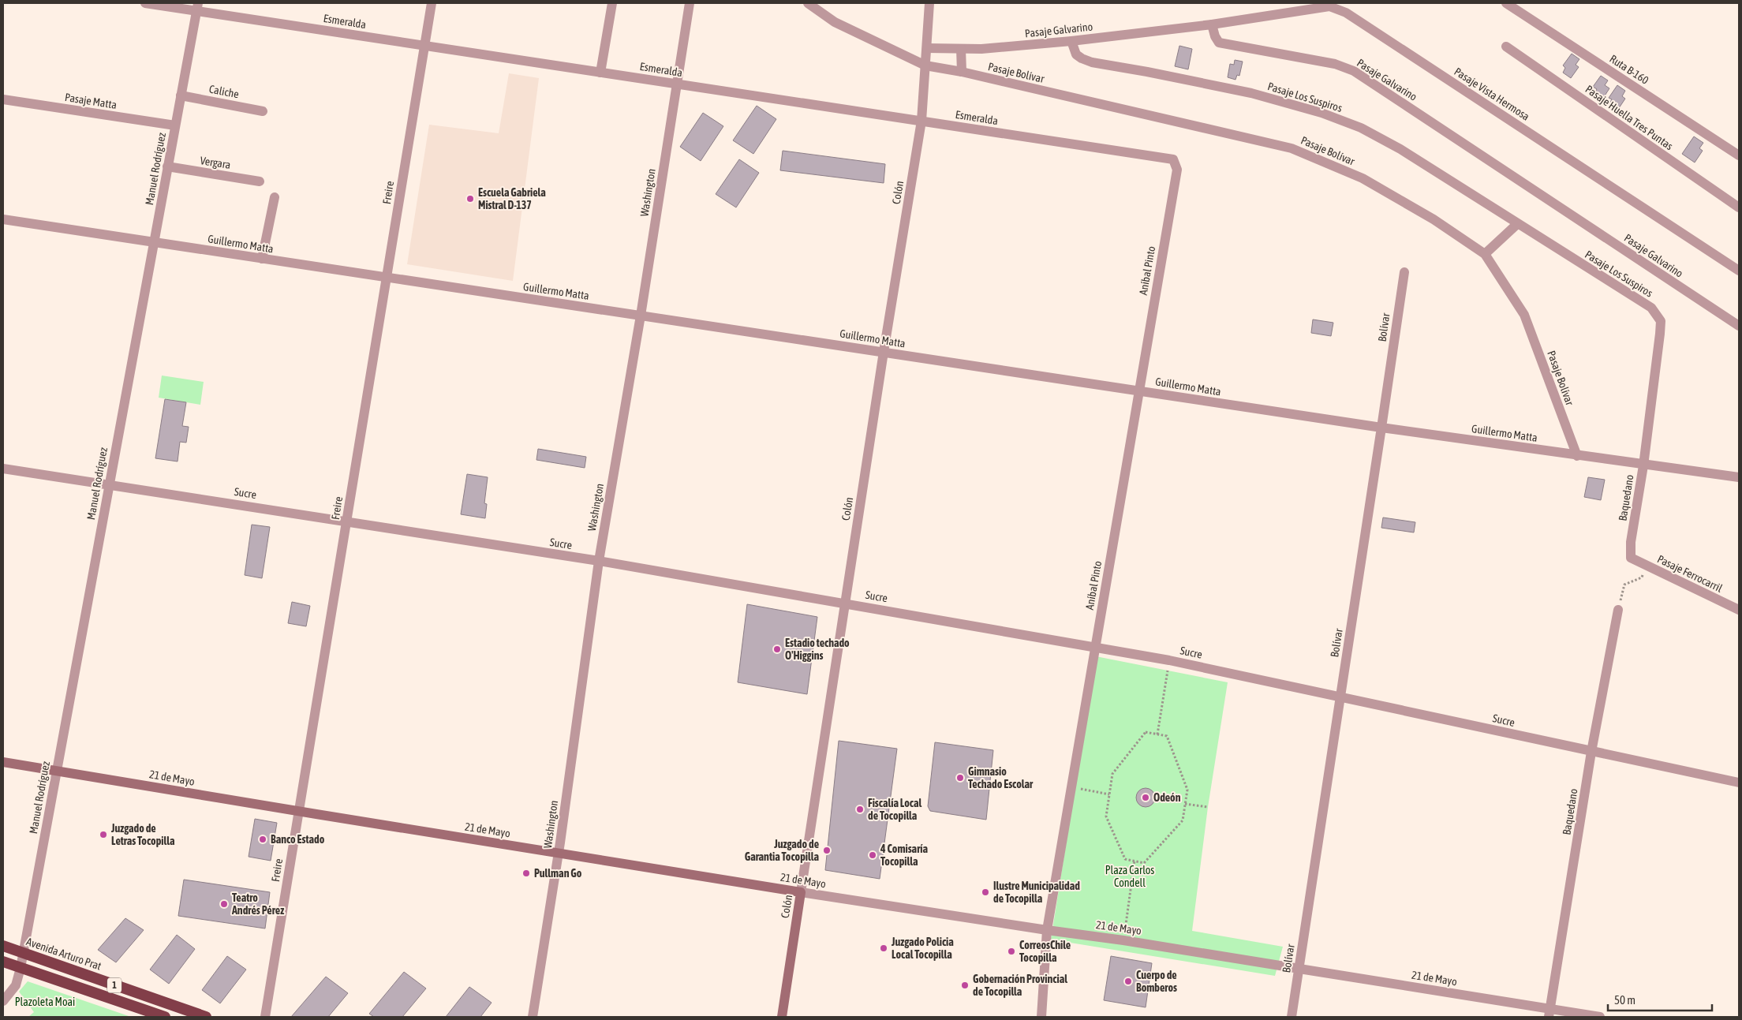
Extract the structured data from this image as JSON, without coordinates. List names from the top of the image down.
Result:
{
  "streets": {
    "highway": ["Avenida Arturo Prat", "1"],
    "main road": ["Colón", "21 de Mayo"],
    "street": [
      "Esmeralda",
      "Pasaje Galvarino",
      "Ruta B-160",
      "Pasaje Bolívar",
      "Caliche",
      "Pasaje Vista Hermosa",
      "Pasaje Los Suspiros",
      "Pasaje Matta",
      "Pasaje Huella Tres Puntas",
      "Vergara",
      "Manuel Rodríguez",
      "Freire",
      "Washington",
      "Guillermo Matta",
      "Aníbal Pinto",
      "Bolívar",
      "Sucre",
      "Baquedano",
      "Pasaje Ferrocarril"
    ]
  },
  "crossings": [
    ["Esmeralda", "Manuel Rodríguez"],
    ["Esmeralda", "Freire"],
    ["Esmeralda", "Washington"],
    ["Esmeralda", "Colón"],
    ["Esmeralda", "Aníbal Pinto"],
    ["Pasaje Galvarino", "Pasaje Vista Hermosa"],
    ["Pasaje Galvarino", "Pasaje Los Suspiros"],
    ["Pasaje Galvarino", "Colón"],
    ["Pasaje Bolívar", "Colón"],
    ["Pasaje Bolívar", "Guillermo Matta"],
    ["Caliche", "Manuel Rodríguez"],
    ["Pasaje Los Suspiros", "Guillermo Matta"],
    ["Pasaje Los Suspiros", "Baquedano"],
    ["Pasaje Matta", "Manuel Rodríguez"],
    ["Vergara", "Manuel Rodríguez"],
    ["Manuel Rodríguez", "Guillermo Matta"],
    ["Manuel Rodríguez", "Sucre"],
    ["Manuel Rodríguez", "21 de Mayo"],
    ["Manuel Rodríguez", "Avenida Arturo Prat"],
    ["Manuel Rodríguez", "1"],
    ["Freire", "Guillermo Matta"],
    ["Freire", "Sucre"],
    ["Freire", "21 de Mayo"],
    ["Washington", "Guillermo Matta"],
    ["Washington", "Sucre"],
    ["Washington", "21 de Mayo"],
    ["Colón", "Guillermo Matta"],
    ["Colón", "Sucre"],
    ["Colón", "21 de Mayo"],
    ["Guillermo Matta", "Aníbal Pinto"],
    ["Guillermo Matta", "Bolívar"],
    ["Guillermo Matta", "Baquedano"],
    ["Aníbal Pinto", "Sucre"],
    ["Aníbal Pinto", "21 de Mayo"],
    ["Bolívar", "Sucre"],
    ["Bolívar", "21 de Mayo"],
    ["Sucre", "Baquedano"],
    ["Baquedano", "Pasaje Ferrocarril"],
    ["Baquedano", "21 de Mayo"]
  ],
  "parks": ["Plaza Carlos Condell", "Plazoleta Moai"],
  "places": [
    "Escuela Gabriela Mistral D-137",
    "Estadio techado O'Higgins",
    "Gimnasio Techado Escolar",
    "Odeón",
    "Fiscalía Local de Tocopilla",
    "Juzgado de Letras Tocopilla",
    "Banco Estado",
    "Juzgado de Garantia Tocopilla",
    "4 Comisaría Tocopilla",
    "Pullman Go",
    "Ilustre Municipalidad de Tocopilla",
    "Teatro Andrés Pérez",
    "Juzgado Policia Local Tocopilla",
    "CorreosChile Tocopilla",
    "Cuerpo de Bomberos",
    "Gobernación Provincial de Tocopilla"
  ],
  "scale_bar": "50 m"
}
